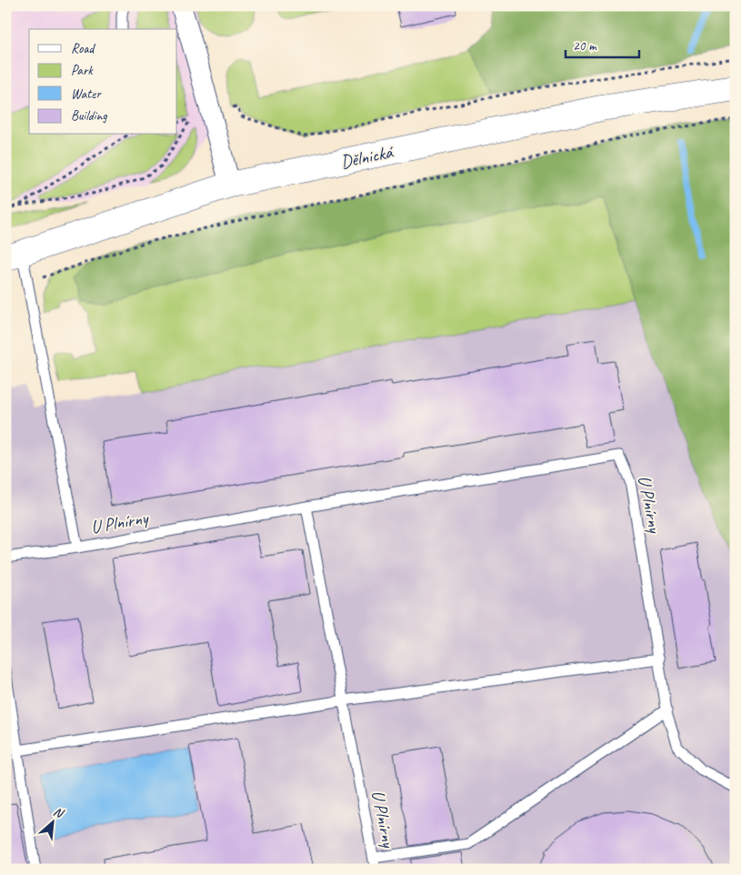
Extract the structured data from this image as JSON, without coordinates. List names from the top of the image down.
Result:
{
  "streets": {
    "street": ["Dělnická"],
    "lane": ["U Plnírny"]
  },
  "crossings": [
    ["Dělnická", "U Plnírny"]
  ],
  "legend": [
    "Road",
    "Park",
    "Water",
    "Building"
  ],
  "scale_bar": "20 m",
  "north": "top right"
}
